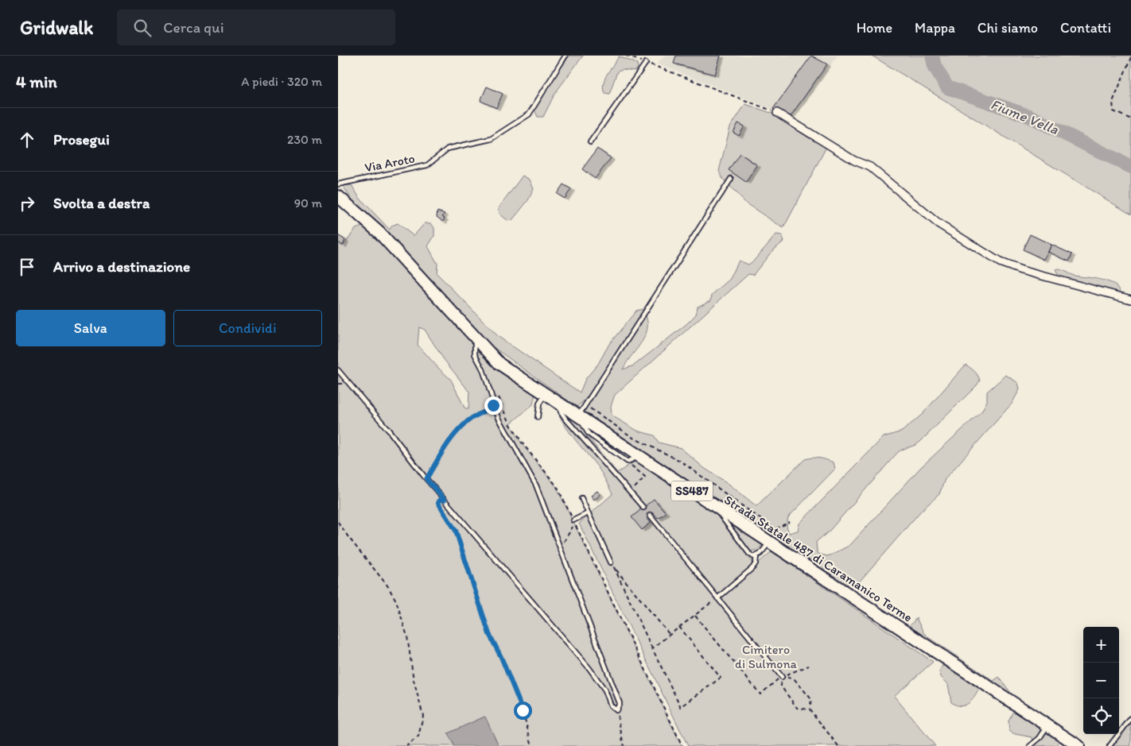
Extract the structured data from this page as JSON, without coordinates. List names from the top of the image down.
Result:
{
  "streets": {
    "main road": ["SS487", "Strada Statale 487 di Caramanico Terme"],
    "lane": ["Via Aroto"]
  },
  "water": ["Fiume Vella"],
  "parks": ["Cimitero di Sulmona"],
  "page": {
    "header": "Gridwalk",
    "search": "Cerca qui",
    "nav": [
      "Home",
      "Mappa",
      "Chi siamo",
      "Contatti"
    ],
    "heading": ["4 min", "A piedi · 320 m"],
    "list": [
      ["Prosegui", "230 m"],
      ["Svolta a destra", "90 m"],
      "Arrivo a destinazione"
    ],
    "buttons": ["Salva", "Condividi"],
    "map_buttons": ["+", "−"]
  }
}
